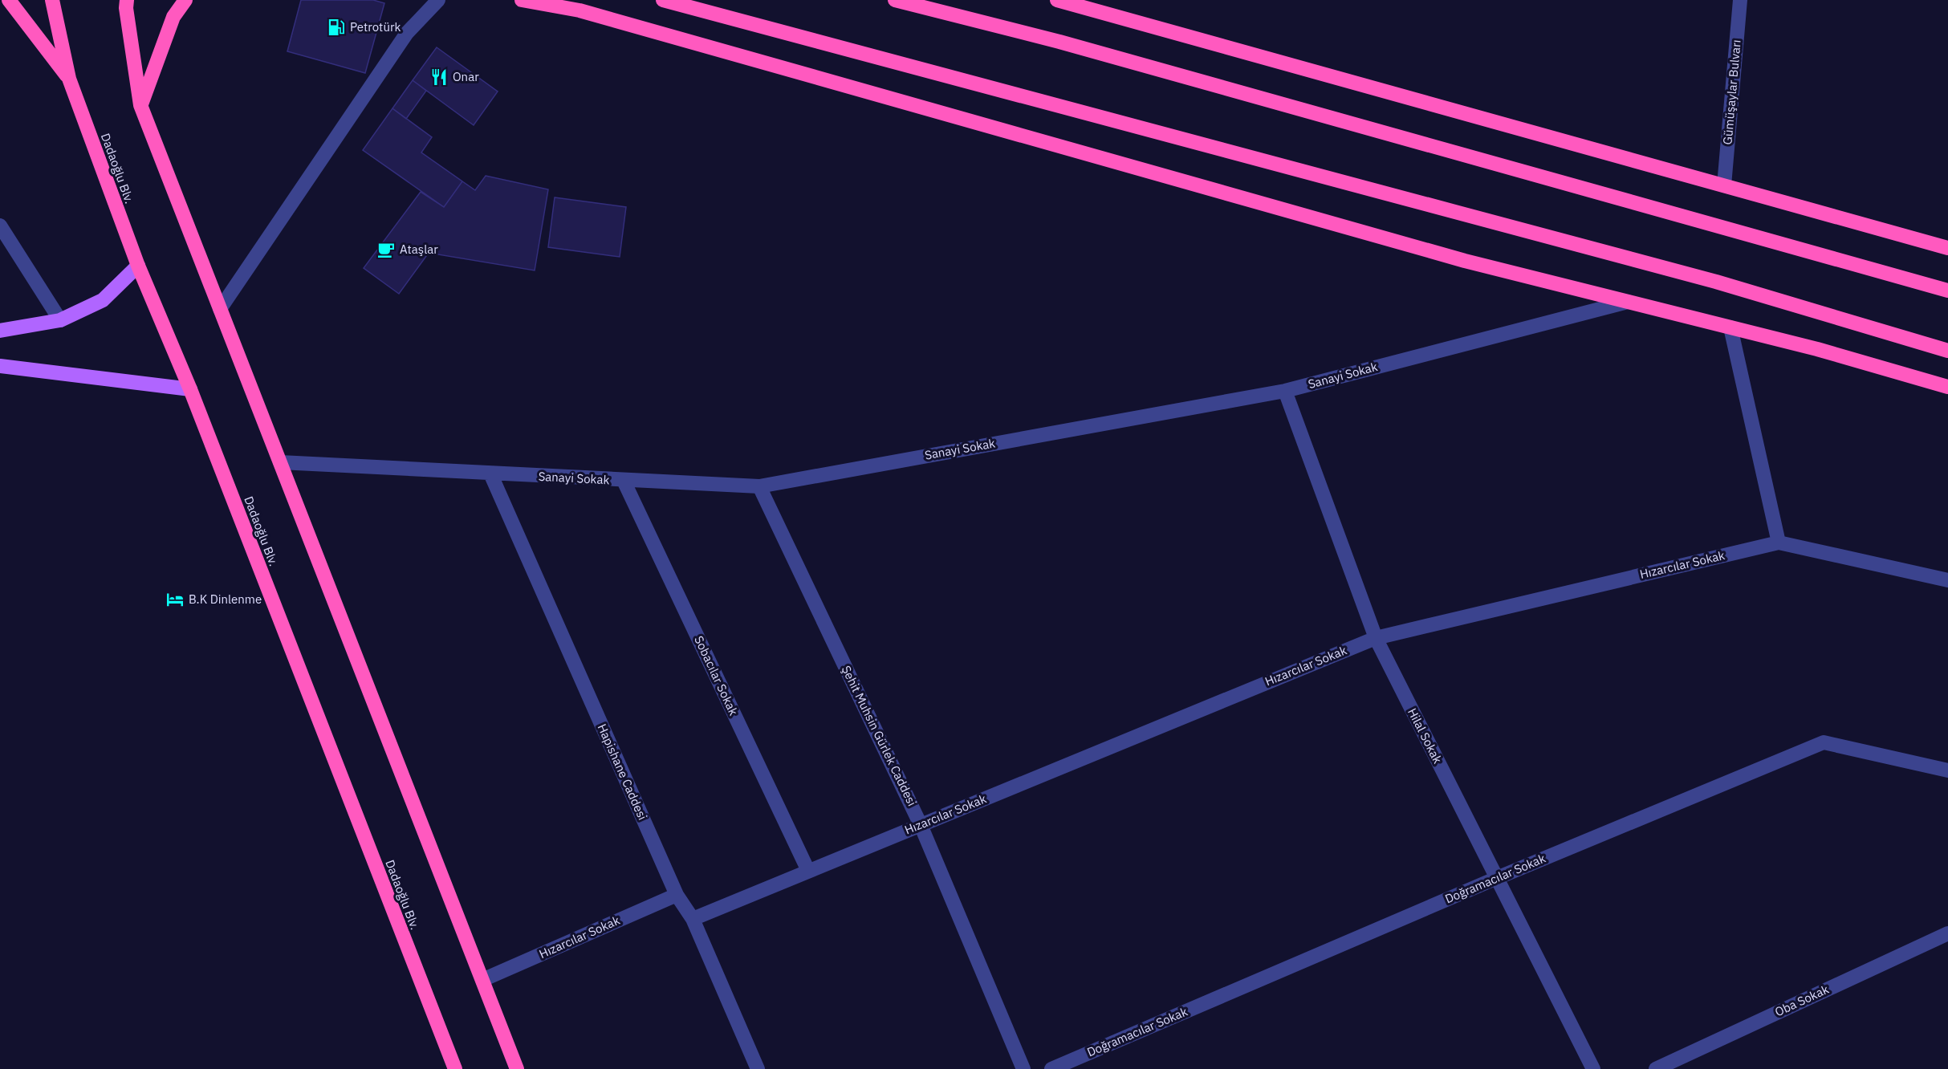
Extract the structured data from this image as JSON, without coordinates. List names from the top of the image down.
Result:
{
  "streets": {
    "highway": ["Dadaoğlu Blv."],
    "street": [
      "Gümüşaylar Bulvarı",
      "Sanayi Sokak",
      "Hızarcılar Sokak",
      "Sobacılar Sokak",
      "Şehit Muhsin Gürlek Caddesi",
      "Hilal Sokak",
      "Hapishane Caddesi",
      "Doğramacılar Sokak",
      "Oba Sokak"
    ]
  },
  "crossings": [
    ["Sanayi Sokak", "Sobacılar Sokak"],
    ["Sanayi Sokak", "Şehit Muhsin Gürlek Caddesi"],
    ["Sanayi Sokak", "Hilal Sokak"],
    ["Sanayi Sokak", "Hapishane Caddesi"],
    ["Hızarcılar Sokak", "Sobacılar Sokak"],
    ["Hızarcılar Sokak", "Şehit Muhsin Gürlek Caddesi"],
    ["Hızarcılar Sokak", "Hilal Sokak"],
    ["Hızarcılar Sokak", "Hapishane Caddesi"],
    ["Hilal Sokak", "Doğramacılar Sokak"]
  ],
  "places": {
    "fuel station": ["Petrotürk"],
    "restaurant": ["Onar"],
    "cafe": ["Ataşlar"],
    "hotel": ["B.K Dinlenme"]
  }
}
